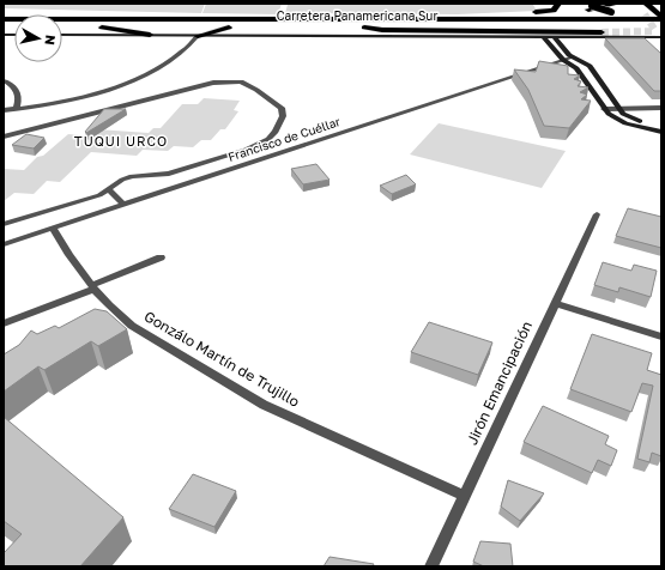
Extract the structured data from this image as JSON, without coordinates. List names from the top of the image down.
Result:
{
  "streets": {
    "highway": ["Carretera Panamericana Sur"],
    "street": ["Francisco de Cuéllar", "Gonzálo Martín de Trujillo", "Jirón Emancipación"]
  },
  "crossings": [
    ["Francisco de Cuéllar", "Gonzálo Martín de Trujillo"],
    ["Gonzálo Martín de Trujillo", "Jirón Emancipación"]
  ],
  "districts": ["TUQUI URCO"],
  "north": "right"
}
